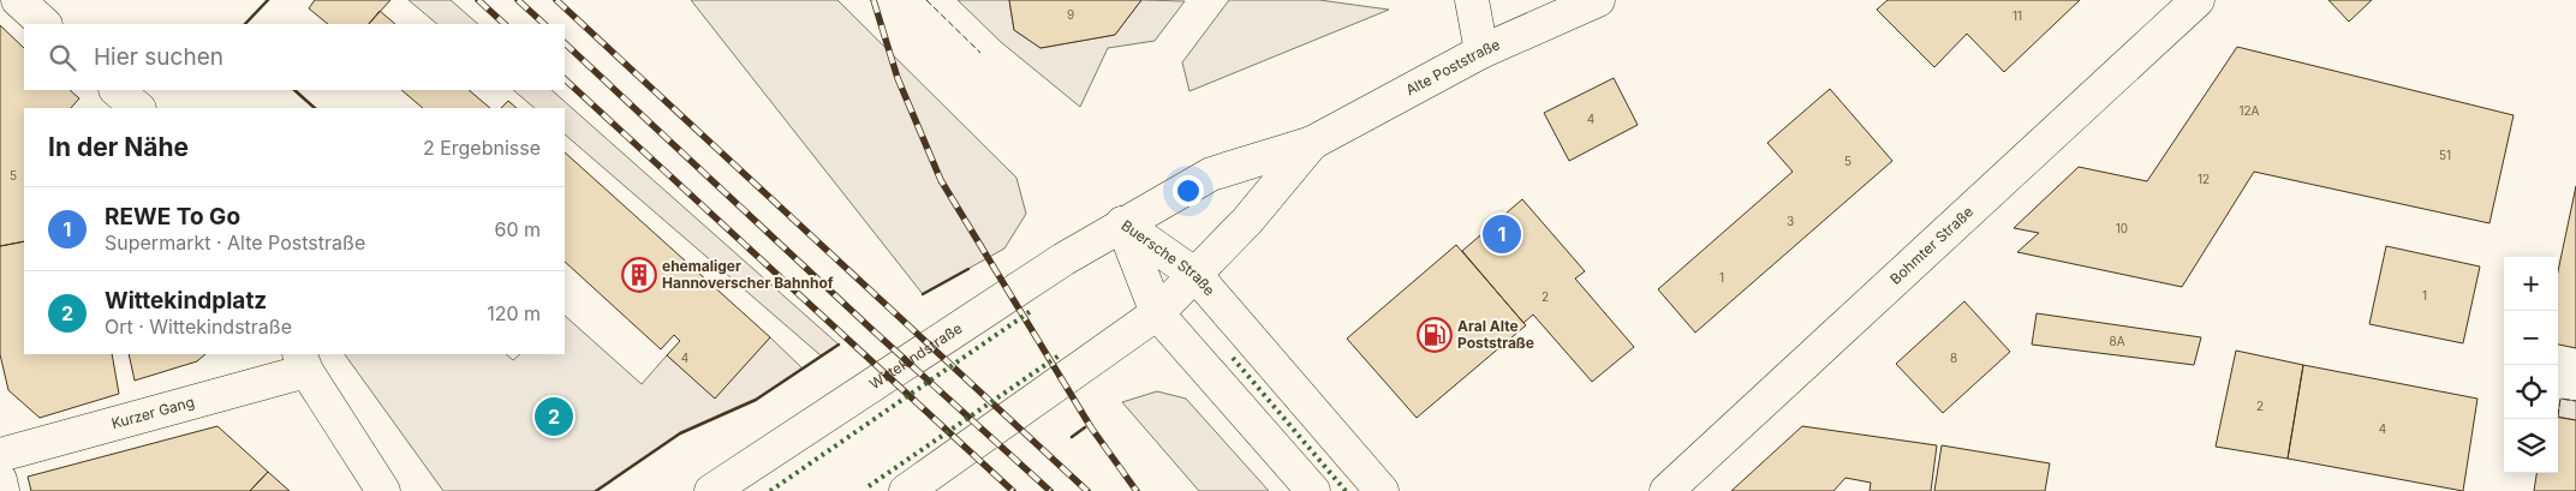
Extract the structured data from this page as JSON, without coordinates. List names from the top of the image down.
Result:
{
  "streets": {
    "main road": [
      "Alte Poststraße",
      "Bohmter Straße",
      "Buersche Straße",
      "Wittekindstraße",
      "Kurzer Gang"
    ]
  },
  "crossings": [
    ["Alte Poststraße", "Buersche Straße"],
    ["Alte Poststraße", "Wittekindstraße"],
    ["Buersche Straße", "Wittekindstraße"]
  ],
  "places": {
    "building": ["ehemaliger Hannoverscher Bahnhof"],
    "fuel station": ["Aral Alte Poststraße"]
  },
  "house_numbers": [
    "9",
    "11",
    "12A",
    "4",
    "51",
    "5",
    "5",
    "12",
    "3",
    "10",
    "1",
    "1",
    "2",
    "8A",
    "4",
    "8",
    "2",
    "4"
  ],
  "page": {
    "search": "Hier suchen",
    "heading": ["In der Nähe", "2 Ergebnisse"],
    "list": [
      {
        "mark": "1",
        "name": "REWE To Go",
        "note": "Supermarkt · Alte Poststraße",
        "value": "60 m"
      },
      {
        "mark": "2",
        "name": "Wittekindplatz",
        "note": "Ort · Wittekindstraße",
        "value": "120 m"
      }
    ],
    "pins": ["1", "2"],
    "map_buttons": ["+", "−"]
  }
}
